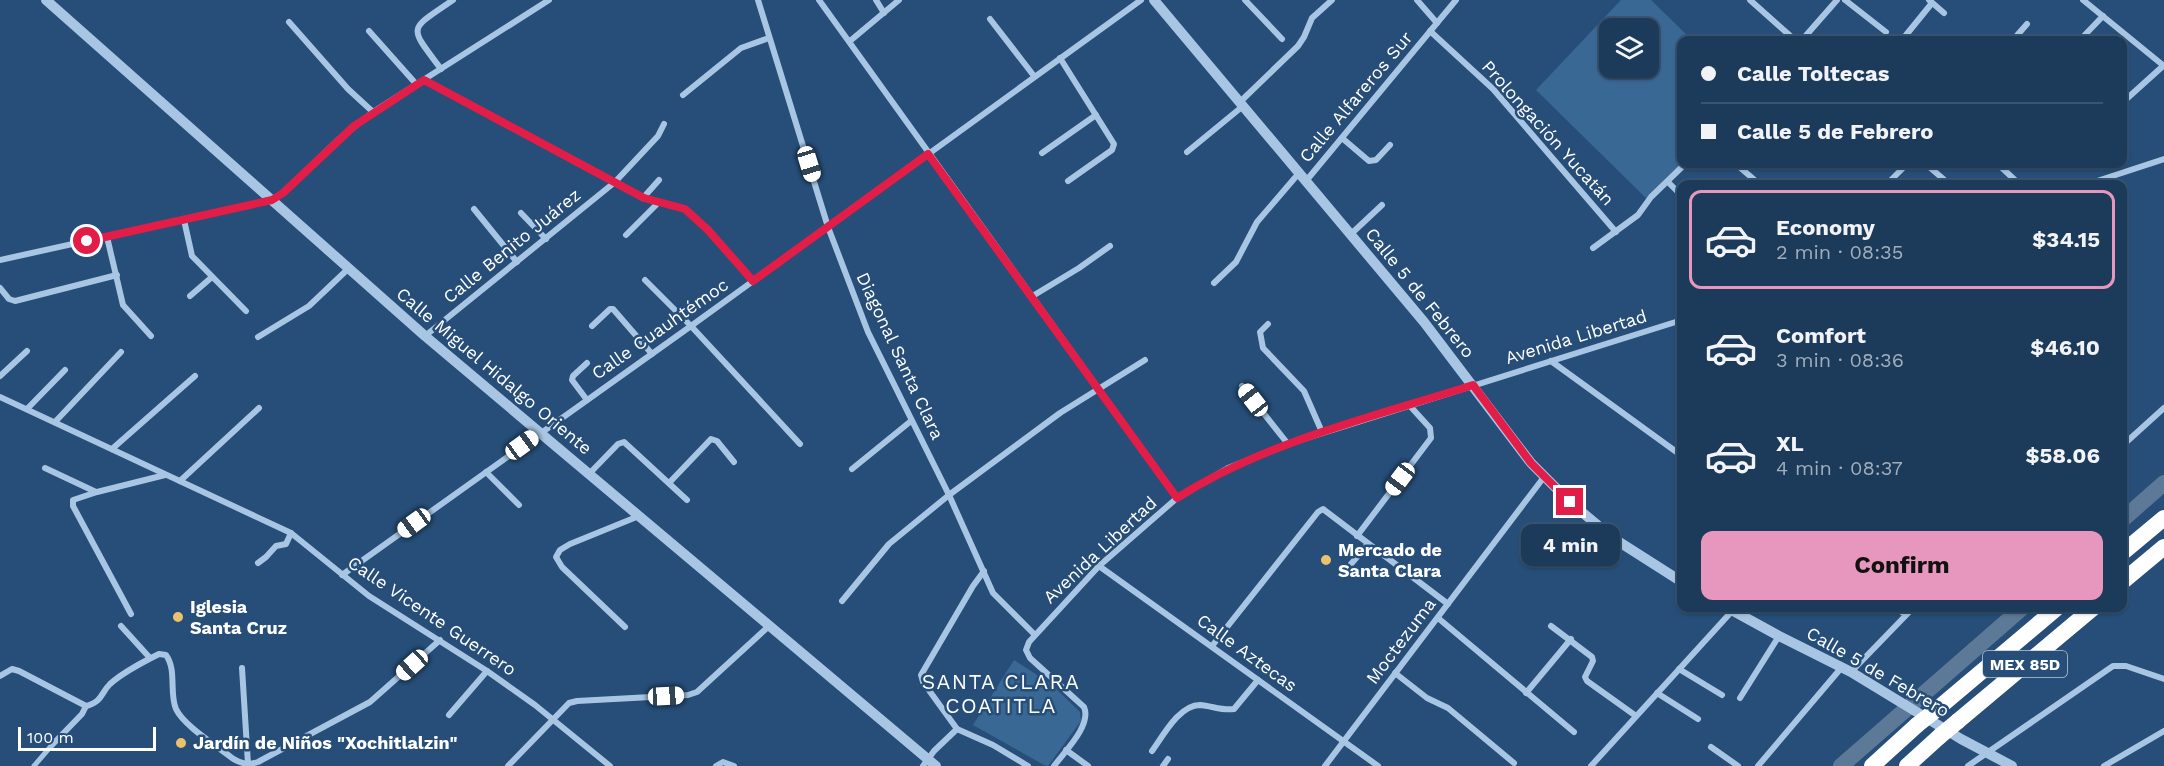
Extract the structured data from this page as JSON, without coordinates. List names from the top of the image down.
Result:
{
  "streets": {
    "highway": ["MEX 85D"],
    "street": [
      "Calle Alfareros Sur",
      "Prolongación Yucatán",
      "Calle Benito Juárez",
      "Calle 5 de Febrero",
      "Calle Cuauhtémoc",
      "Avenida Libertad",
      "Diagonal Santa Clara",
      "Calle Miguel Hidalgo Oriente",
      "Calle Vicente Guerrero",
      "Moctezuma",
      "Calle Aztecas"
    ]
  },
  "crossings": [
    ["Calle Alfareros Sur", "Prolongación Yucatán"],
    ["Calle Alfareros Sur", "Calle 5 de Febrero"],
    ["Calle Benito Juárez", "Calle Miguel Hidalgo Oriente"],
    ["Calle 5 de Febrero", "Avenida Libertad"],
    ["Calle 5 de Febrero", "Moctezuma"],
    ["Calle 5 de Febrero", "MEX 85D"],
    ["Calle Cuauhtémoc", "Diagonal Santa Clara"],
    ["Calle Cuauhtémoc", "Calle Miguel Hidalgo Oriente"],
    ["Calle Cuauhtémoc", "Calle Vicente Guerrero"],
    ["Avenida Libertad", "Diagonal Santa Clara"],
    ["Avenida Libertad", "Calle Aztecas"],
    ["Moctezuma", "Calle Aztecas"]
  ],
  "districts": ["SANTA CLARA COATITLA"],
  "places": ["Mercado de Santa Clara", "Iglesia Santa Cruz", "Jardín de Niños \"Xochitlalzin\""],
  "scale_bar": "100 m",
  "page": {
    "banner": ["Calle Toltecas", "Calle 5 de Febrero"],
    "list": [
      {
        "name": "Economy",
        "note": "2 min · 08:35",
        "value": "$34.15"
      },
      {
        "name": "Comfort",
        "note": "3 min · 08:36",
        "value": "$46.10"
      },
      {
        "name": "XL",
        "note": "4 min · 08:37",
        "value": "$58.06"
      }
    ],
    "buttons": "Confirm",
    "bubble": "4 min",
    "scale": "100 m"
  }
}
